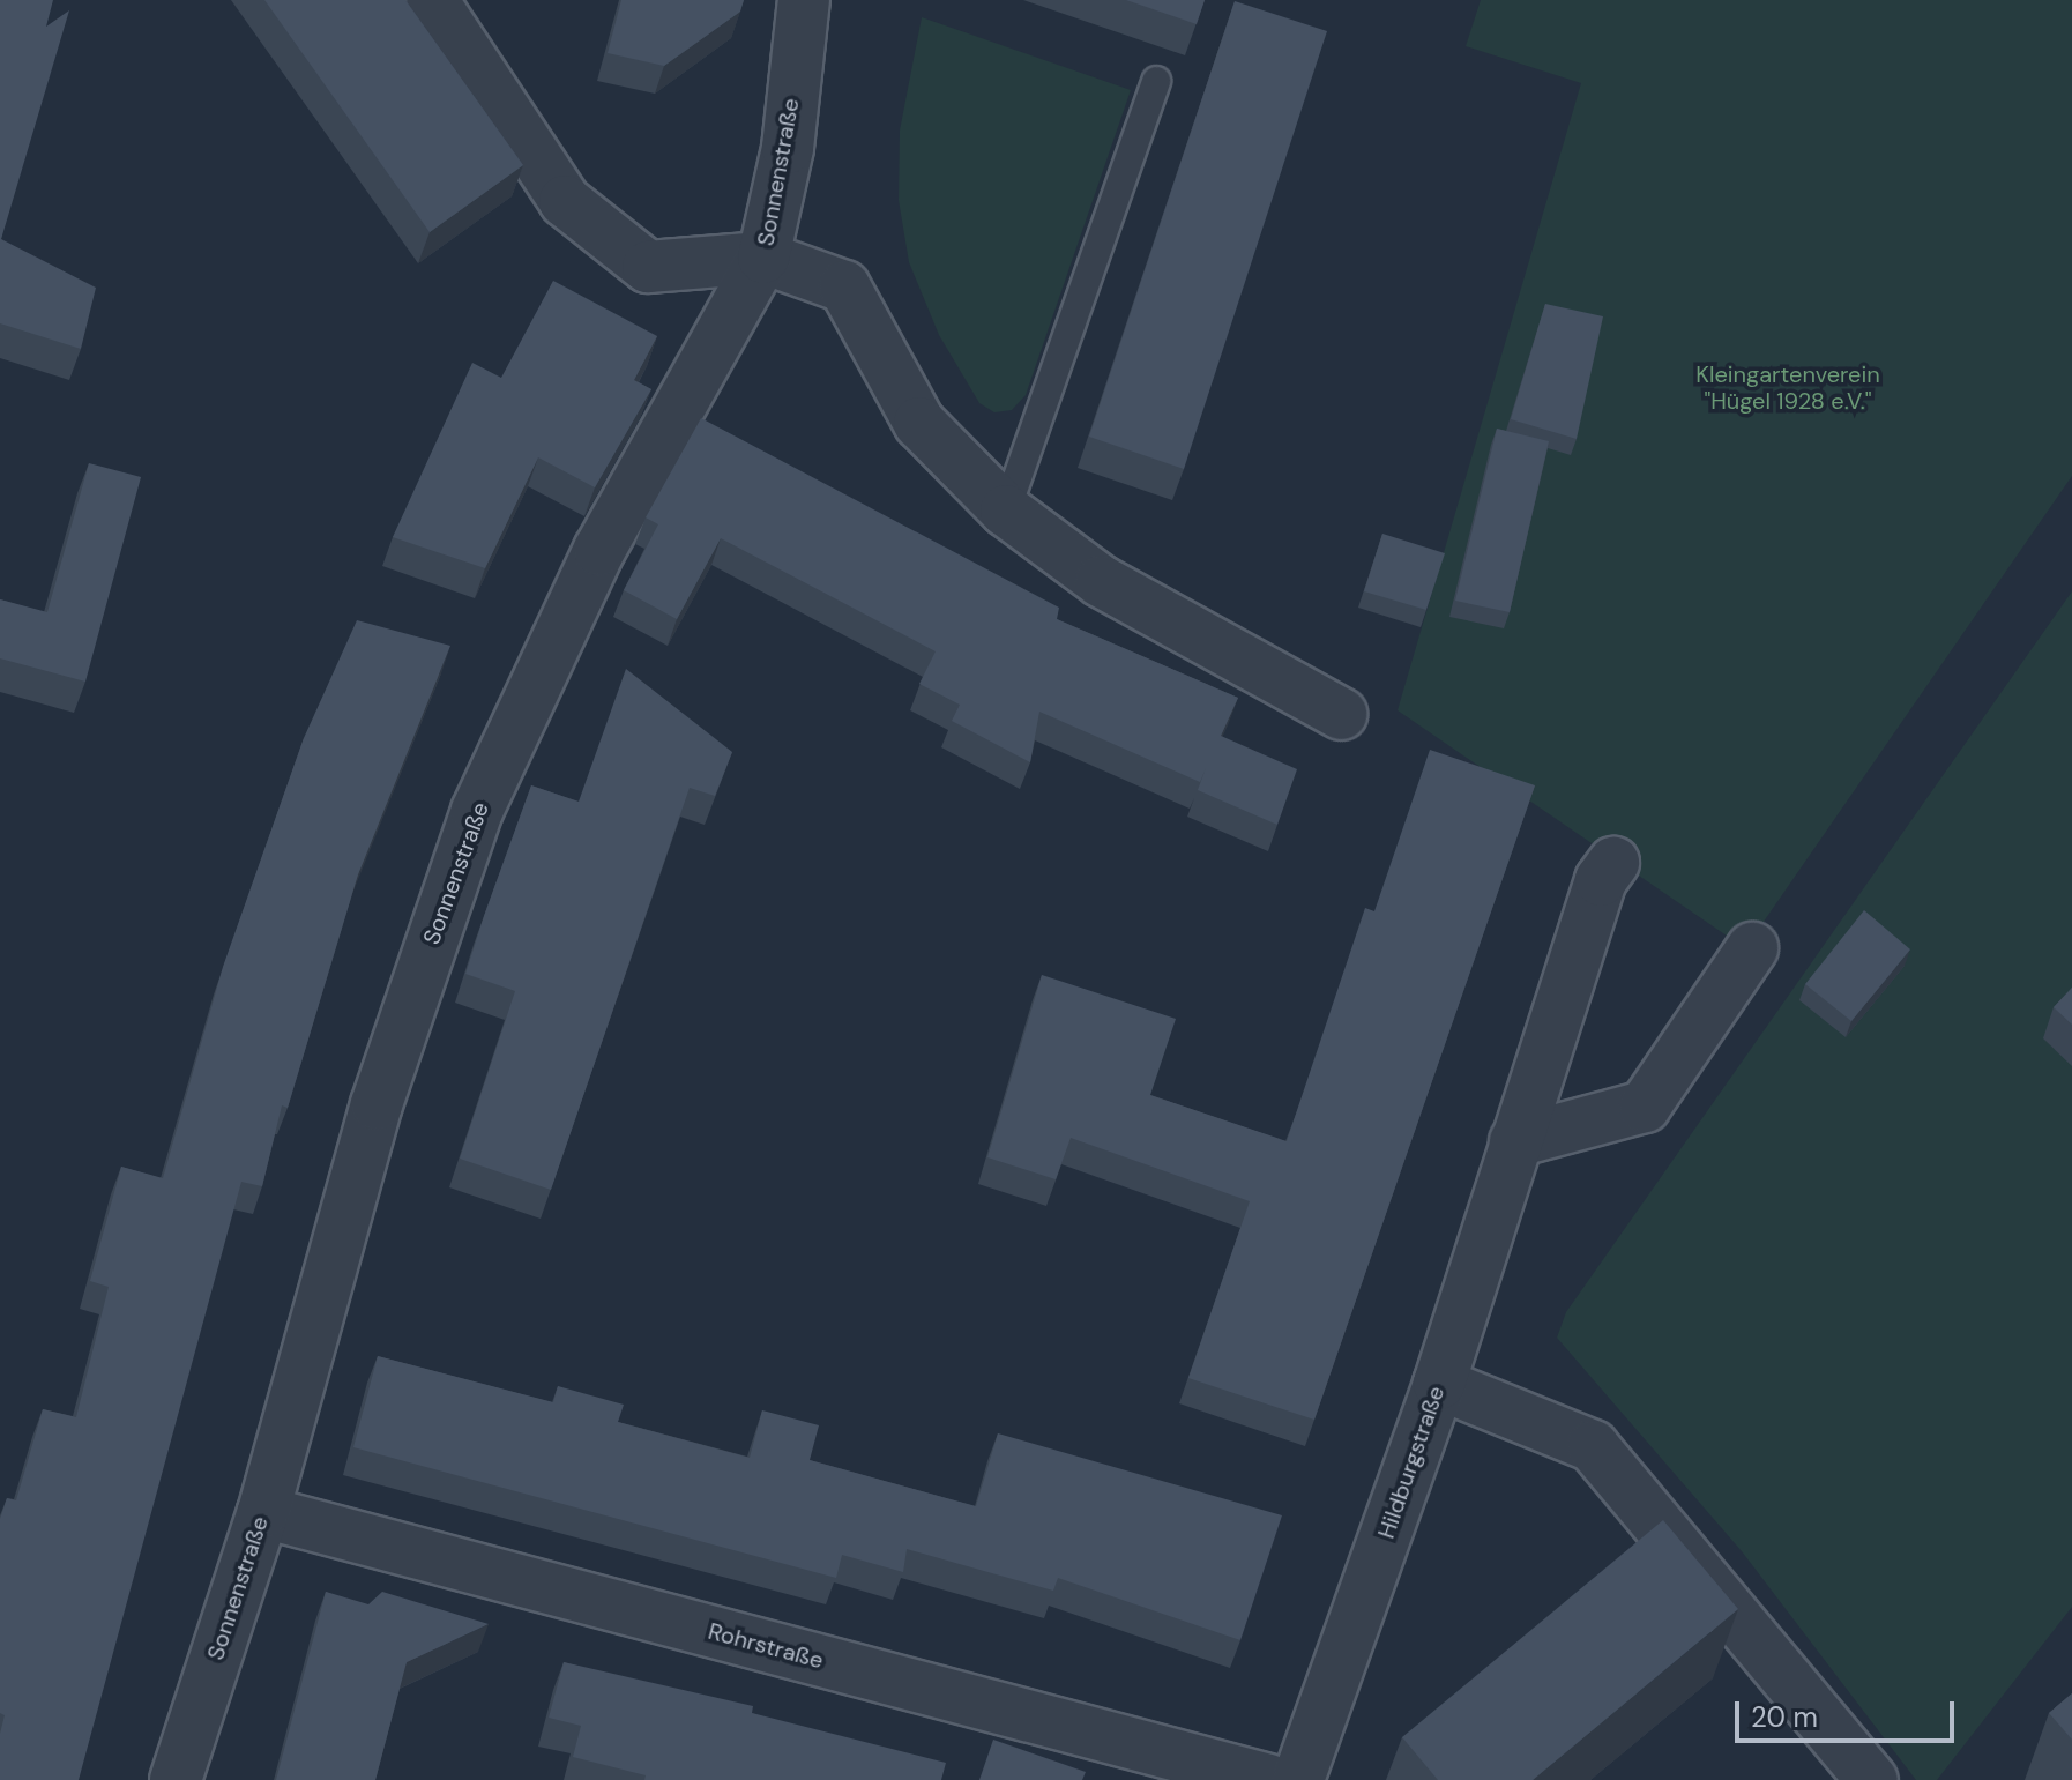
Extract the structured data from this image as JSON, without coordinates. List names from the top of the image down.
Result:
{
  "streets": {
    "street": ["Sonnenstraße", "Hildburgstraße", "Rohrstraße"]
  },
  "crossings": [
    ["Sonnenstraße", "Rohrstraße"]
  ],
  "parks": ["Kleingartenverein \"Hügel 1928 e.V.\""],
  "scale_bar": "20 m"
}
